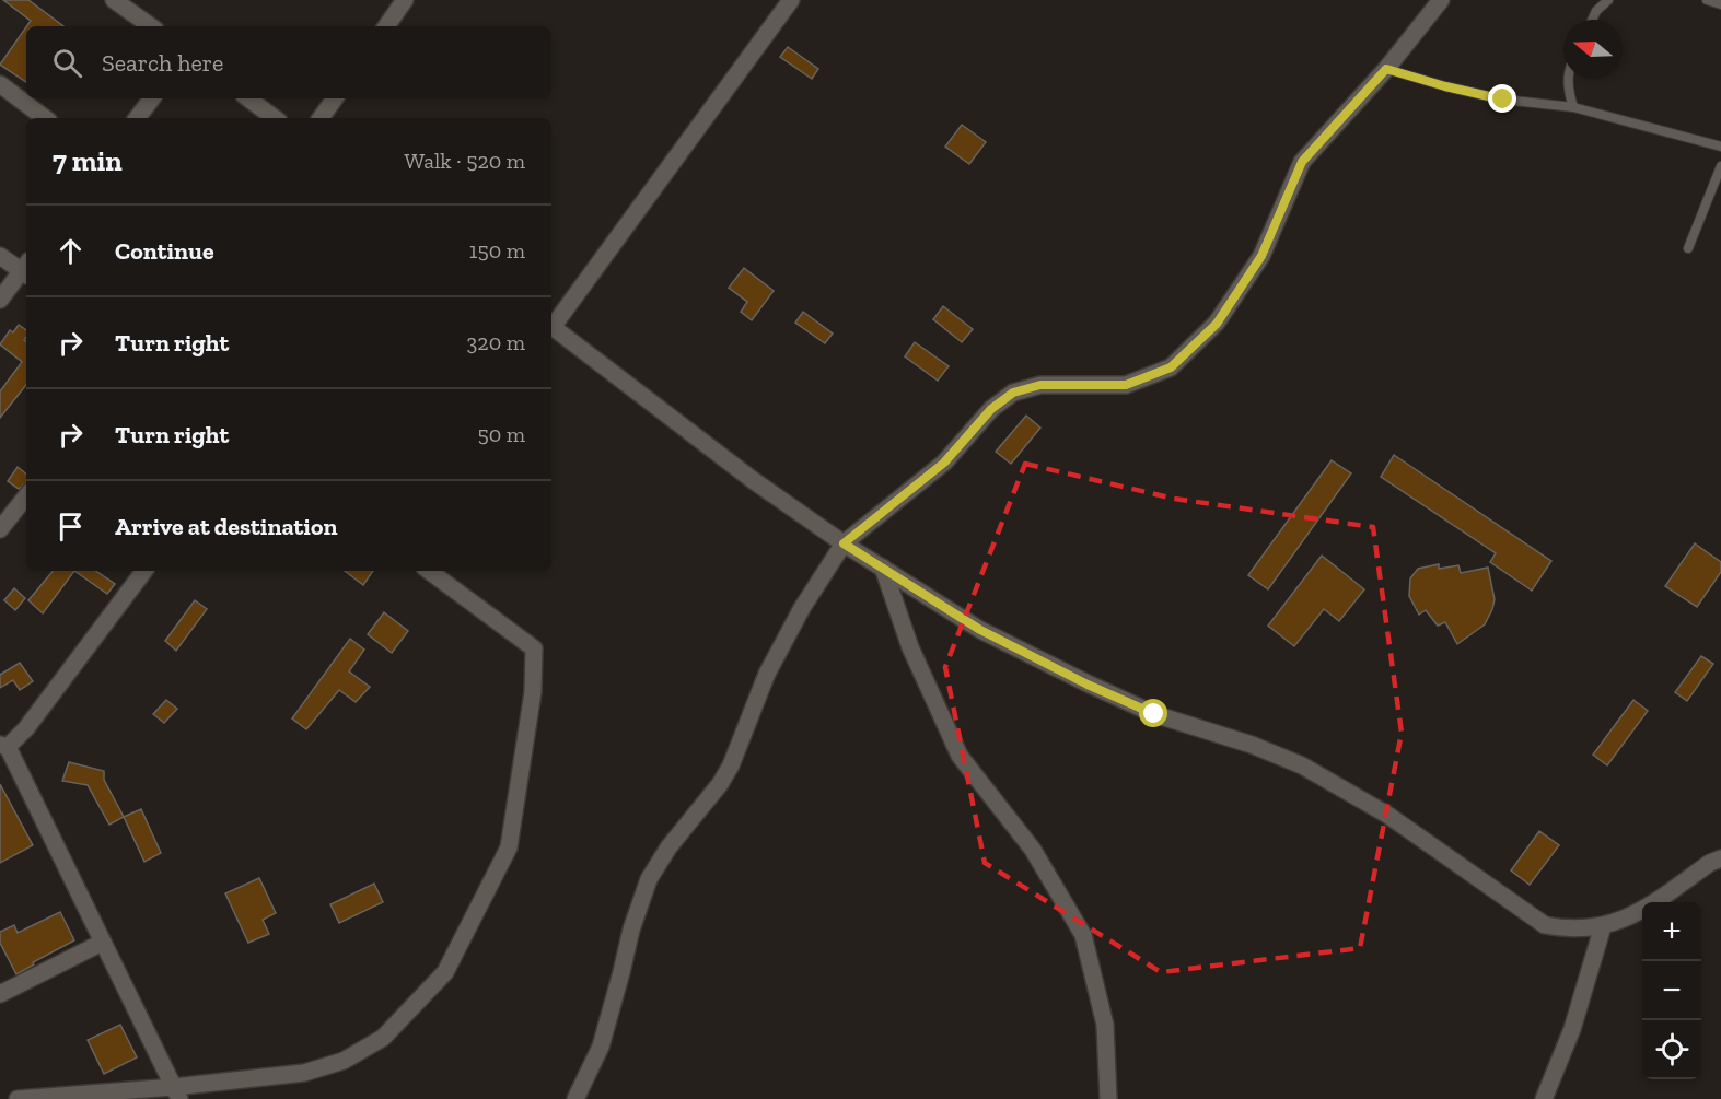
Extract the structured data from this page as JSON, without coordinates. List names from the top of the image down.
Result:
{
  "north": "left",
  "page": {
    "search": "Search here",
    "heading": ["7 min", "Walk · 520 m"],
    "list": [
      ["Continue", "150 m"],
      ["Turn right", "320 m"],
      ["Turn right", "50 m"],
      "Arrive at destination"
    ],
    "map_buttons": ["+", "−"]
  }
}
